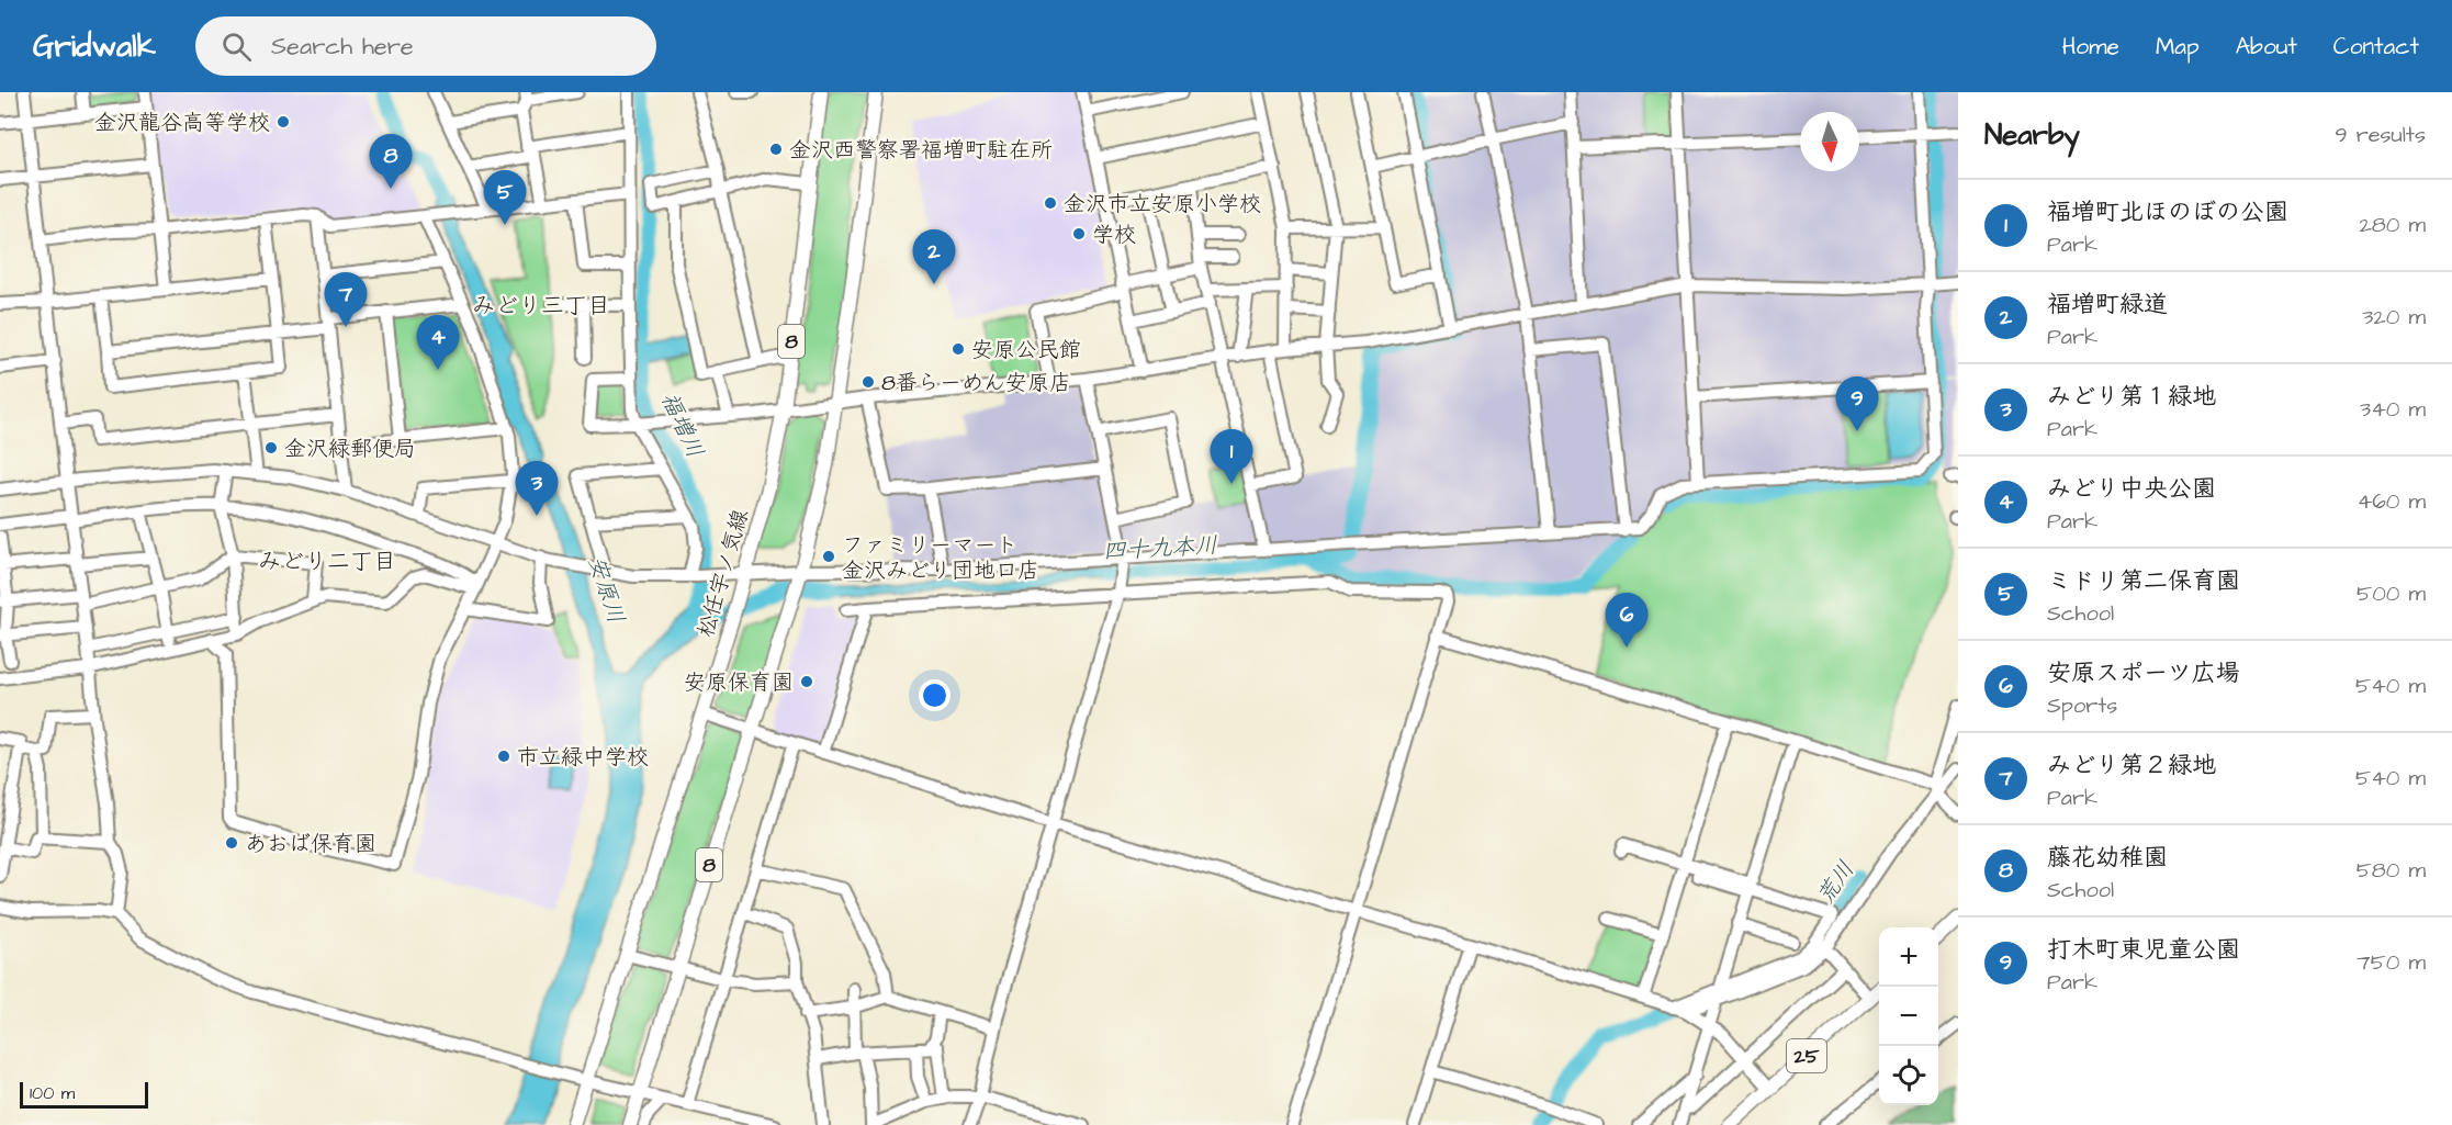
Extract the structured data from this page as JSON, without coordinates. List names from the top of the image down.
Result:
{
  "streets": {
    "main road": ["8", "松任宇ノ気線", "25"]
  },
  "districts": ["みどり三丁目", "みどり二丁目"],
  "water": [
    "福増川",
    "四十九本川",
    "安原川",
    "荒川"
  ],
  "places": [
    "金沢龍谷高等学校",
    "金沢西警察署福増町駐在所",
    "金沢市立安原小学校",
    "学校",
    "安原公民館",
    "8番らーめん安原店",
    "金沢緑郵便局",
    "ファミリーマート 金沢みどり団地口店",
    "安原保育園",
    "市立緑中学校",
    "あおば保育園"
  ],
  "scale_bar": "100 m",
  "north": "bottom",
  "page": {
    "header": "Gridwalk",
    "search": "Search here",
    "nav": [
      "Home",
      "Map",
      "About",
      "Contact"
    ],
    "heading": ["Nearby", "9 results"],
    "pins": [
      "8",
      "5",
      "2",
      "7",
      "4",
      "9",
      "1",
      "3",
      "6"
    ],
    "list": [
      {
        "mark": "1",
        "name": "福増町北ほのぼの公園",
        "note": "Park",
        "value": "280 m"
      },
      {
        "mark": "2",
        "name": "福増町緑道",
        "note": "Park",
        "value": "320 m"
      },
      {
        "mark": "3",
        "name": "みどり第１緑地",
        "note": "Park",
        "value": "340 m"
      },
      {
        "mark": "4",
        "name": "みどり中央公園",
        "note": "Park",
        "value": "460 m"
      },
      {
        "mark": "5",
        "name": "ミドリ第二保育園",
        "note": "School",
        "value": "500 m"
      },
      {
        "mark": "6",
        "name": "安原スポーツ広場",
        "note": "Sports",
        "value": "540 m"
      },
      {
        "mark": "7",
        "name": "みどり第２緑地",
        "note": "Park",
        "value": "540 m"
      },
      {
        "mark": "8",
        "name": "藤花幼稚園",
        "note": "School",
        "value": "580 m"
      },
      {
        "mark": "9",
        "name": "打木町東児童公園",
        "note": "Park",
        "value": "750 m"
      }
    ],
    "map_buttons": ["+", "−"],
    "scale": "100 m"
  }
}
